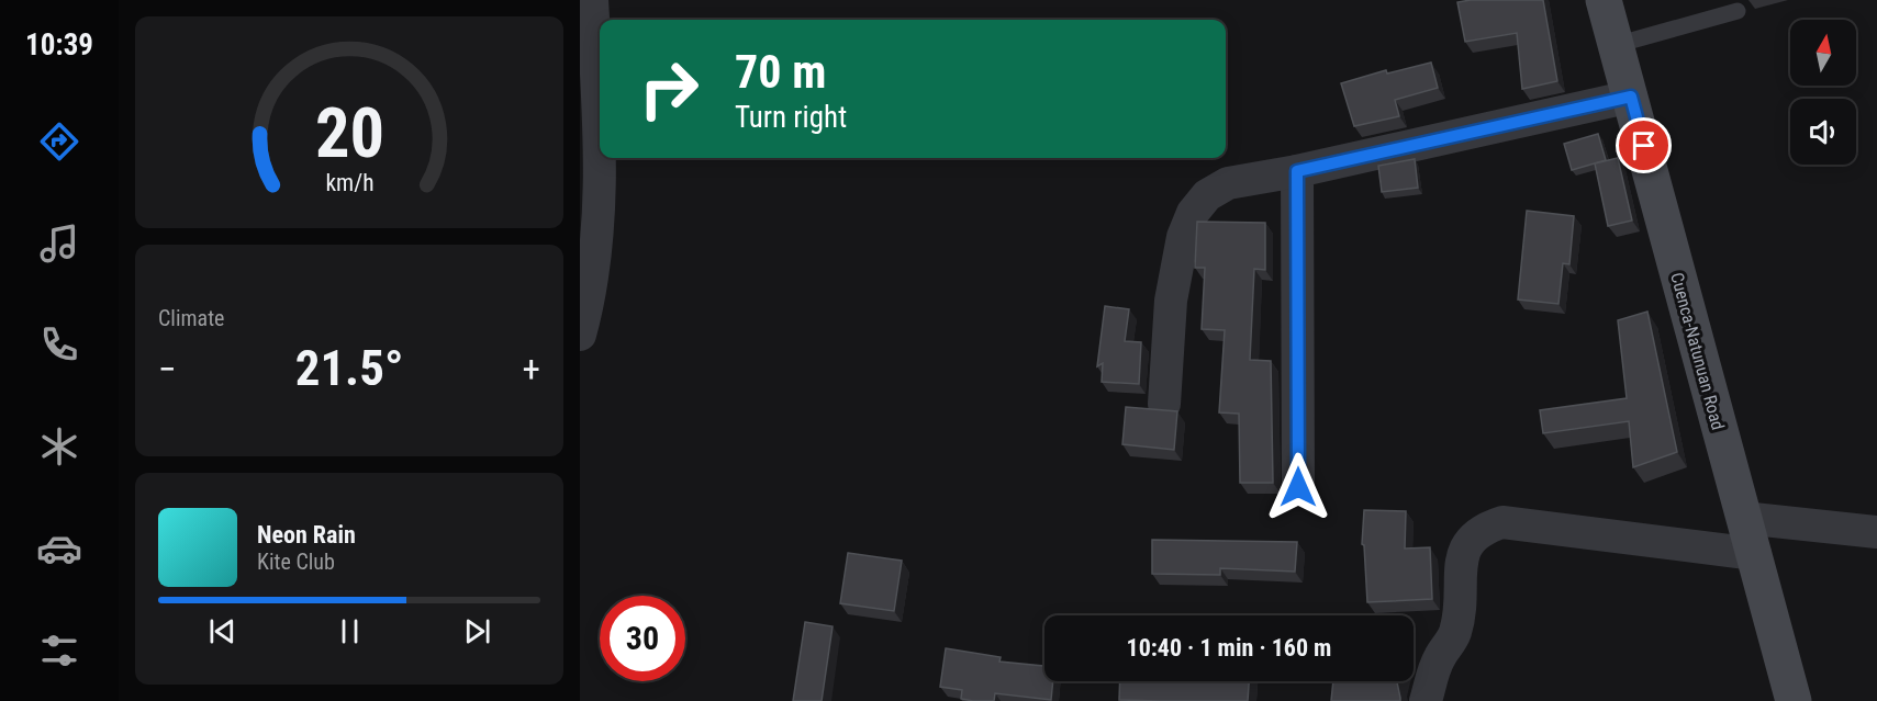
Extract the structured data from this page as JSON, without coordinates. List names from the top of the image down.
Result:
{
  "streets": {
    "main road": ["Cuenca-Natunuan Road"]
  },
  "north": "top",
  "page": {
    "tabs": "10:39",
    "turn": ["70 m", "Turn right"],
    "tile": "Climate",
    "heat": ["−", "21.5°", "+"],
    "song": ["Neon Rain", "Kite Club"],
    "limit": "30",
    "trip": "10:40 · 1 min · 160 m",
    "gauge": ["20", "km/h"]
  }
}
